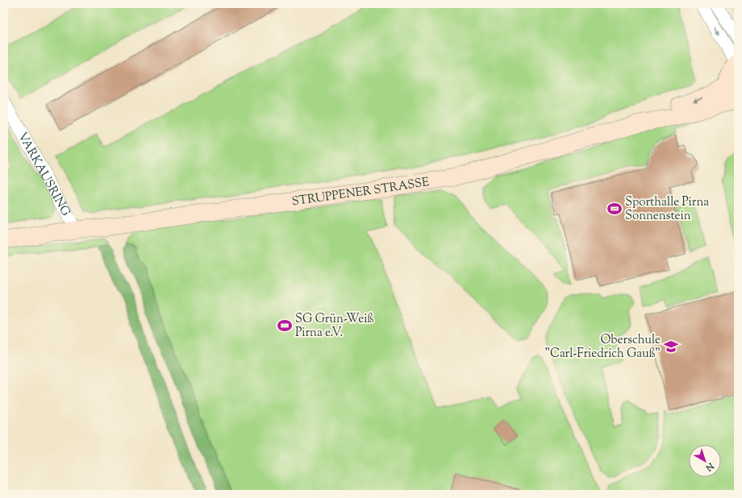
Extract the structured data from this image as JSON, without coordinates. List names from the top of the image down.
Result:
{
  "streets": {
    "main road": ["STRUPPENER STRASSE"],
    "street": ["VARKAUSRING"]
  },
  "crossings": [
    ["VARKAUSRING", "STRUPPENER STRASSE"]
  ],
  "places": {
    "sports": ["Sporthalle Pirna Sonnenstein", "SG Grün-Weiß Pirna e.V."],
    "school or university": ["Oberschule \"Carl-Friedrich Gauß\""]
  },
  "north": "bottom right"
}
